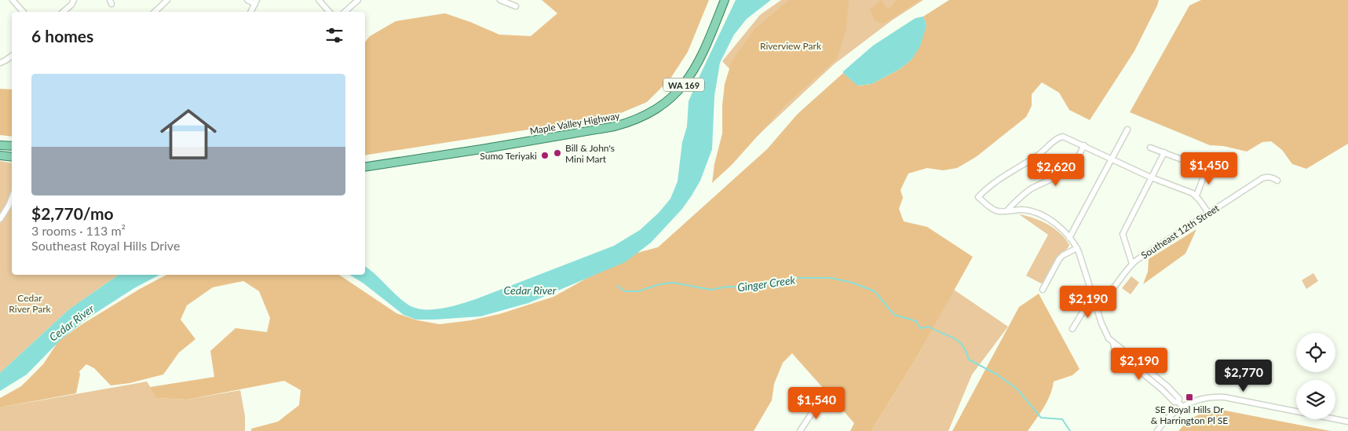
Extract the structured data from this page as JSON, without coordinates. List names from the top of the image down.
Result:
{
  "streets": {
    "main road": ["WA 169", "Maple Valley Highway"],
    "street": ["Southeast 12th Street"]
  },
  "water": ["Ginger Creek", "Cedar River"],
  "parks": ["Riverview Park", "Cedar River Park"],
  "places": {
    "other": ["Bill & John's Mini Mart", "Sumo Teriyaki"],
    "transit": ["SE Royal Hills Dr & Harrington Pl SE"]
  },
  "page": {
    "heading": "6 homes",
    "list": [
      {
        "name": "$2,770/mo",
        "note": "3 rooms · 113 m² · Southeast Royal Hills Drive"
      }
    ],
    "price": [
      "$1,450",
      "$2,620",
      "$2,190",
      "$2,190",
      "$2,770",
      "$1,540"
    ]
  }
}
